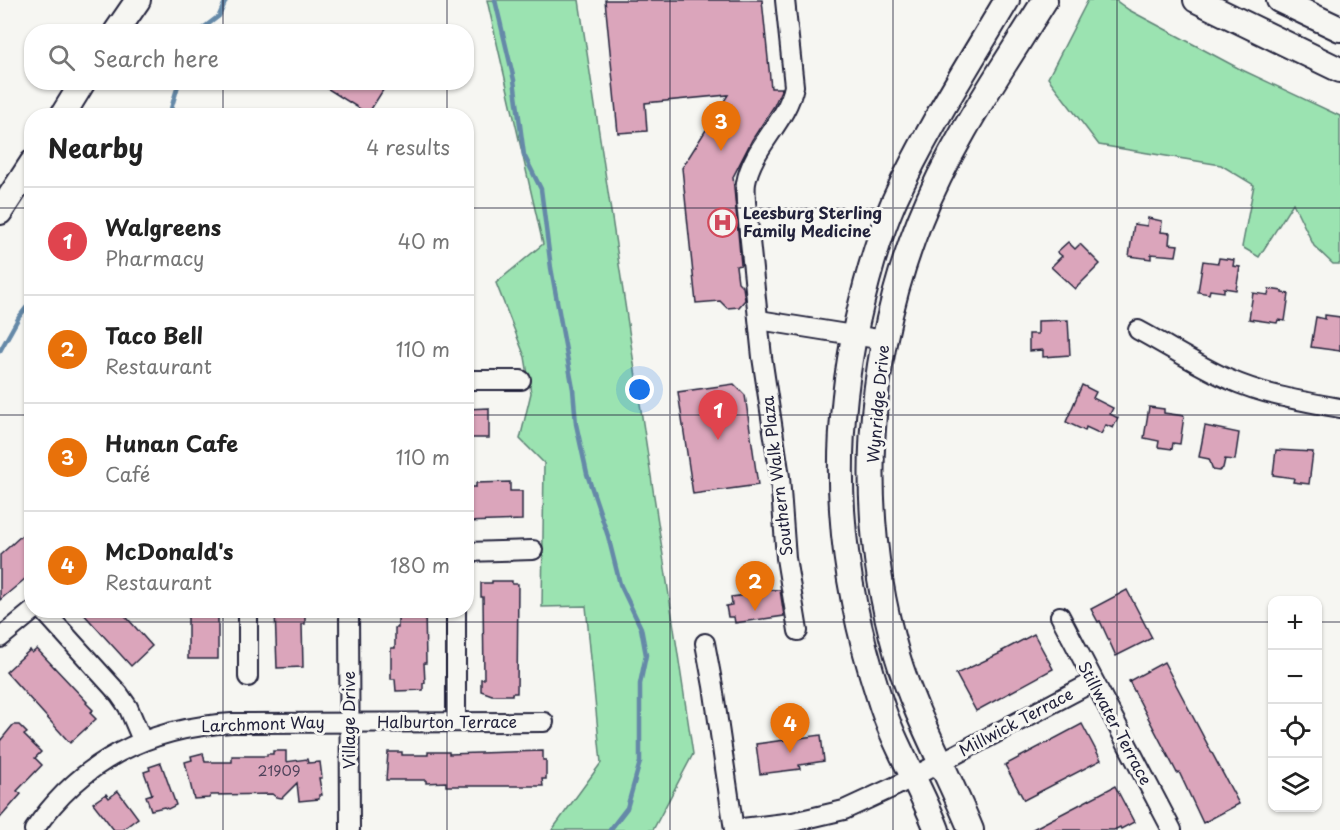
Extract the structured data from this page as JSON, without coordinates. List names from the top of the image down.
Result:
{
  "streets": {
    "street": [
      "Wynridge Drive",
      "Southern Walk Plaza",
      "Village Drive",
      "Halburton Terrace",
      "Millwick Terrace",
      "Stillwater Terrace",
      "Larchmont Way"
    ]
  },
  "crossings": [
    ["Wynridge Drive", "Millwick Terrace"],
    ["Village Drive", "Halburton Terrace"],
    ["Village Drive", "Larchmont Way"],
    ["Halburton Terrace", "Larchmont Way"],
    ["Millwick Terrace", "Stillwater Terrace"]
  ],
  "places": {
    "hospital": ["Leesburg Sterling Family Medicine"]
  },
  "house_numbers": ["21909"],
  "page": {
    "search": "Search here",
    "pins": [
      "3",
      "1",
      "2",
      "4"
    ],
    "heading": ["Nearby", "4 results"],
    "list": [
      {
        "mark": "1",
        "name": "Walgreens",
        "note": "Pharmacy",
        "value": "40 m"
      },
      {
        "mark": "2",
        "name": "Taco Bell",
        "note": "Restaurant",
        "value": "110 m"
      },
      {
        "mark": "3",
        "name": "Hunan Cafe",
        "note": "Café",
        "value": "110 m"
      },
      {
        "mark": "4",
        "name": "McDonald's",
        "note": "Restaurant",
        "value": "180 m"
      }
    ],
    "map_buttons": ["+", "−"]
  }
}
